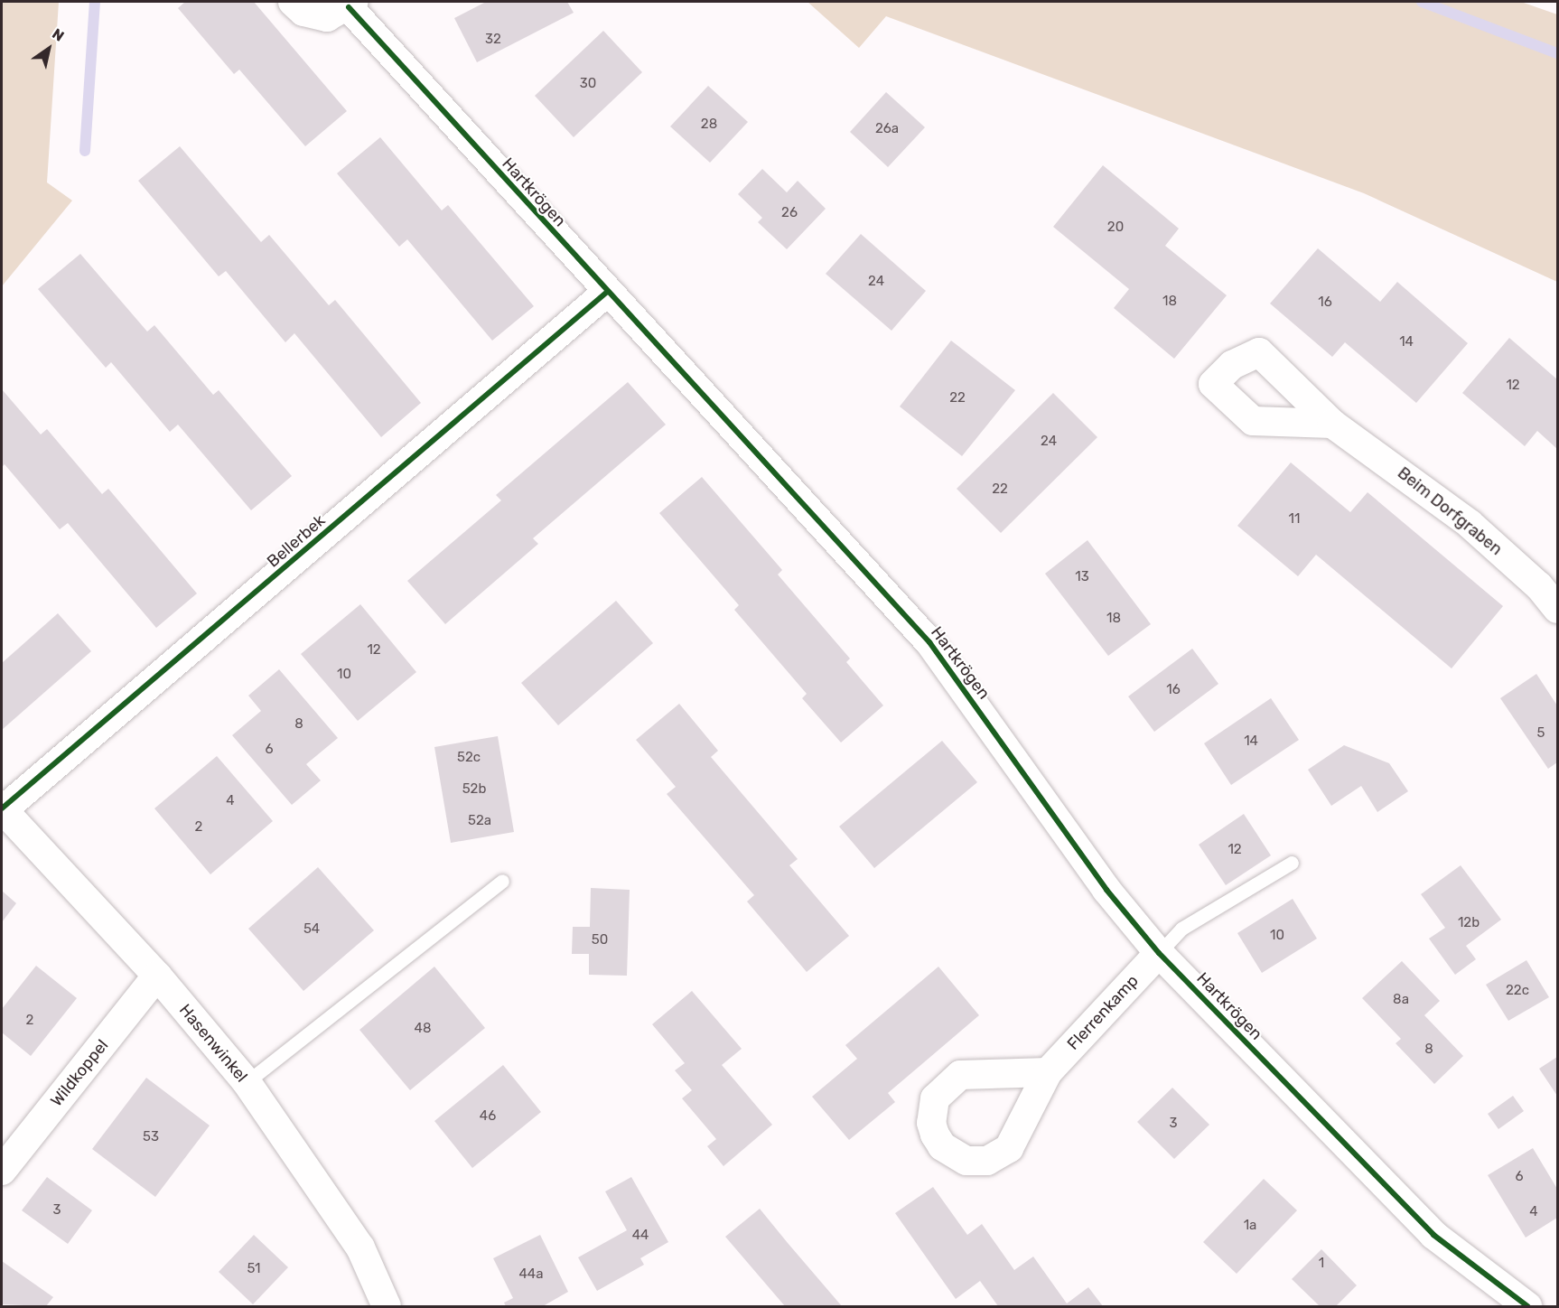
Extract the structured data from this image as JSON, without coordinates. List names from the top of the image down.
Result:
{
  "streets": {
    "street": [
      "Hartkrögen",
      "Beim Dorfgraben",
      "Bellerbek",
      "Flerrenkamp",
      "Hasenwinkel",
      "Wildkoppel"
    ]
  },
  "crossings": [
    ["Hartkrögen", "Bellerbek"],
    ["Hartkrögen", "Flerrenkamp"],
    ["Bellerbek", "Hasenwinkel"],
    ["Hasenwinkel", "Wildkoppel"]
  ],
  "house_numbers": [
    "32",
    "30",
    "28",
    "26a",
    "26",
    "20",
    "24",
    "18",
    "16",
    "14",
    "12",
    "22",
    "24",
    "22",
    "11",
    "13",
    "18",
    "12",
    "10",
    "16",
    "8",
    "5",
    "14",
    "6",
    "52c",
    "52b",
    "4",
    "52a",
    "2",
    "12",
    "12b",
    "54",
    "10",
    "50",
    "22c",
    "8a",
    "2",
    "48",
    "8",
    "46",
    "3",
    "53",
    "6",
    "3",
    "4",
    "1a",
    "44",
    "1",
    "51",
    "44a"
  ],
  "north": "top right"
}
